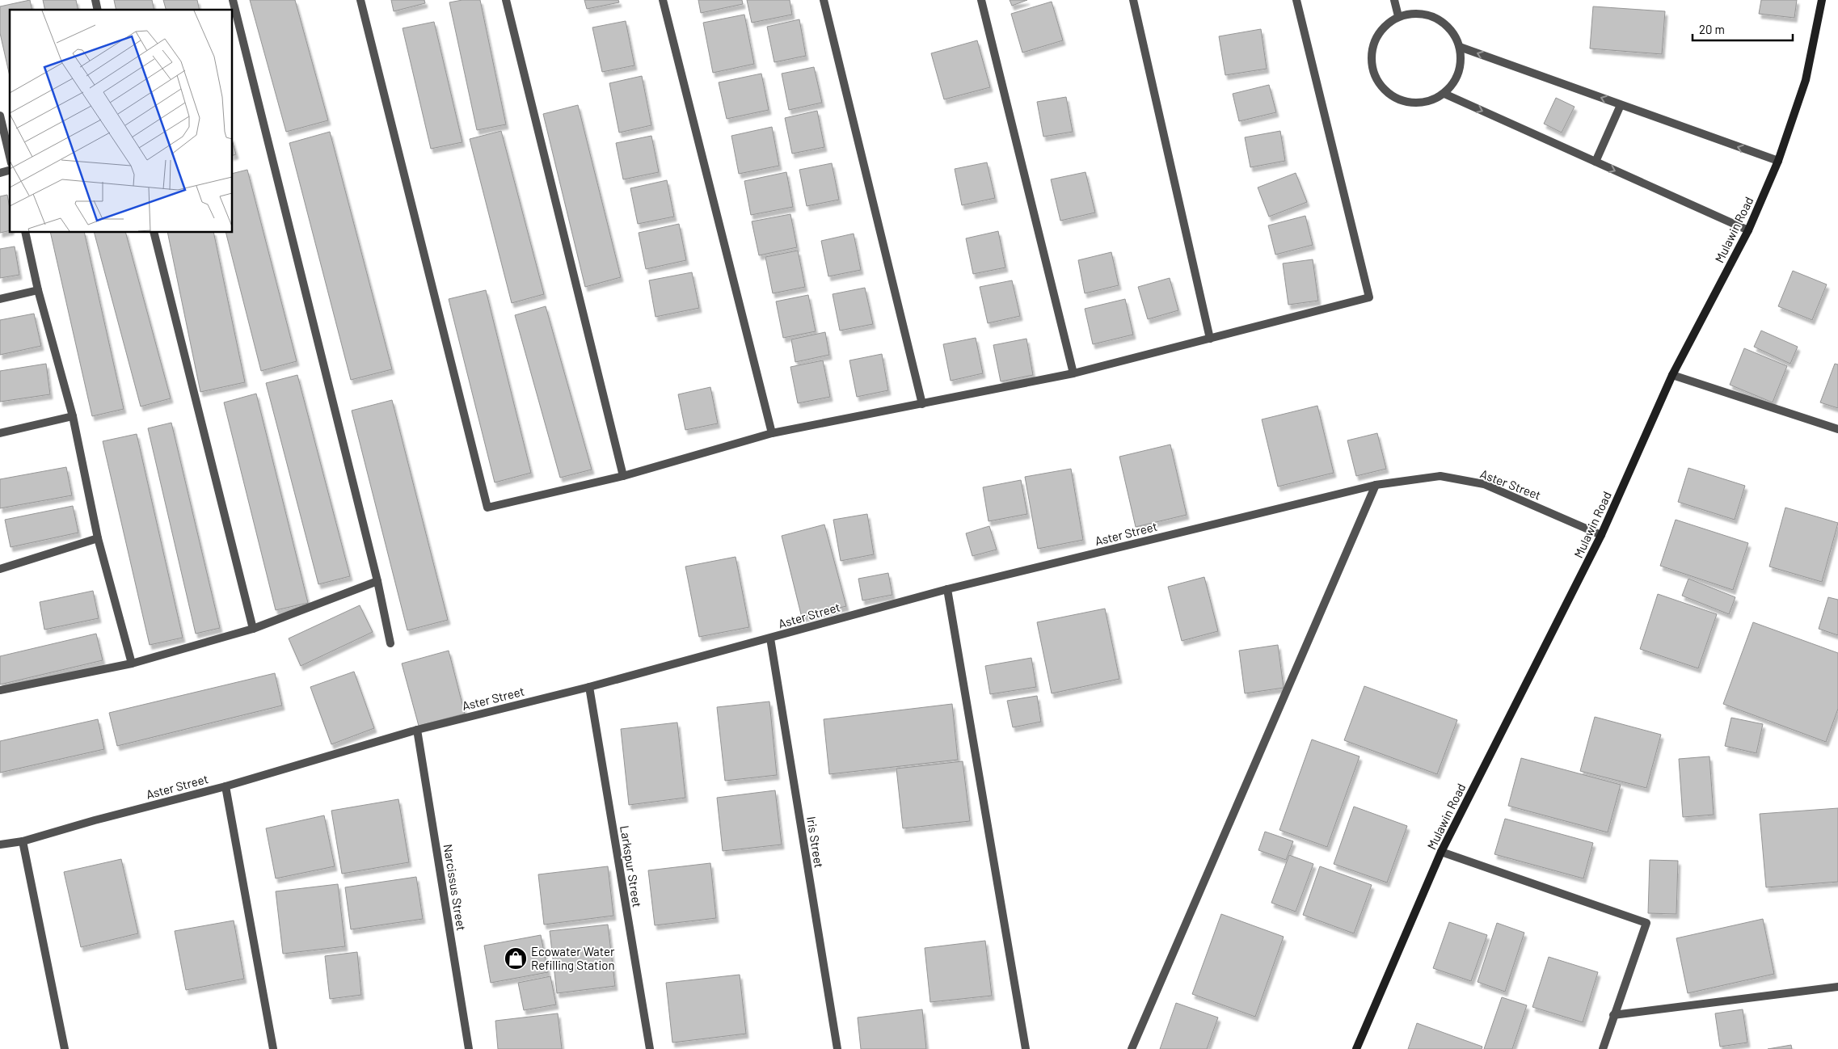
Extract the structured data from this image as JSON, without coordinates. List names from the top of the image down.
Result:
{
  "streets": {
    "main road": ["Mulawin Road"],
    "street": [
      "Aster Street",
      "Iris Street",
      "Larkspur Street",
      "Narcissus Street"
    ]
  },
  "crossings": [
    ["Mulawin Road", "Aster Street"],
    ["Aster Street", "Iris Street"],
    ["Aster Street", "Larkspur Street"],
    ["Aster Street", "Narcissus Street"]
  ],
  "places": {
    "shop": ["Ecowater Water Refilling Station"]
  },
  "scale_bar": "20 m"
}
